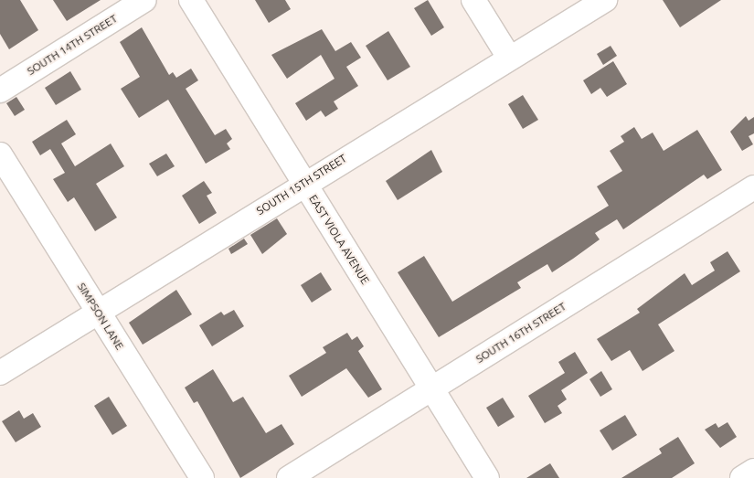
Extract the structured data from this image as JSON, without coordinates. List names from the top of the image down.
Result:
{
  "streets": {
    "street": [
      "SOUTH 14TH STREET",
      "SOUTH 15TH STREET",
      "EAST VIOLA AVENUE",
      "SIMPSON LANE",
      "SOUTH 16TH STREET"
    ]
  },
  "crossings": [
    ["SOUTH 15TH STREET", "EAST VIOLA AVENUE"],
    ["SOUTH 15TH STREET", "SIMPSON LANE"],
    ["EAST VIOLA AVENUE", "SOUTH 16TH STREET"]
  ]
}
